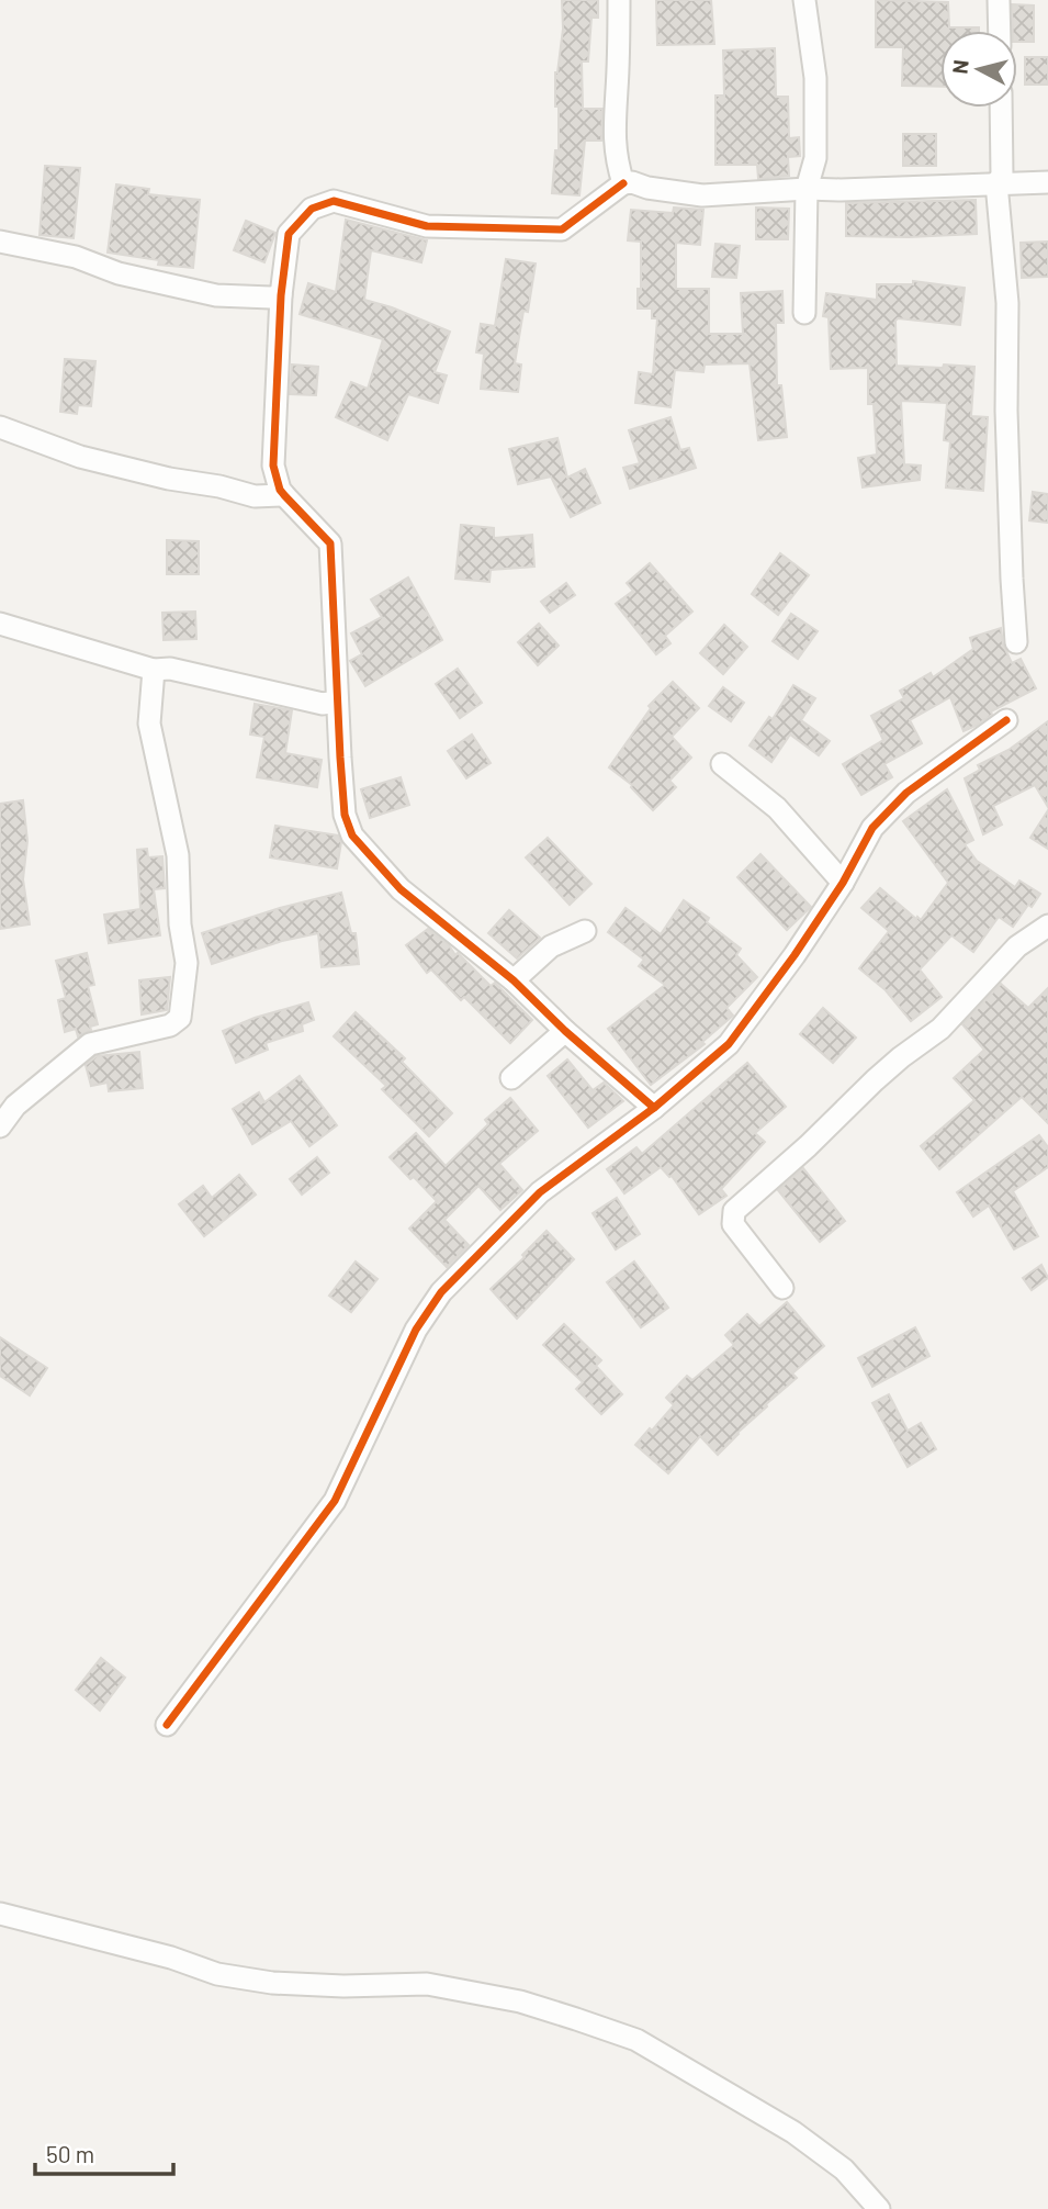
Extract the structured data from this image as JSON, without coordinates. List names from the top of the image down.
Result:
{
  "scale_bar": "50 m",
  "north": "left"
}
